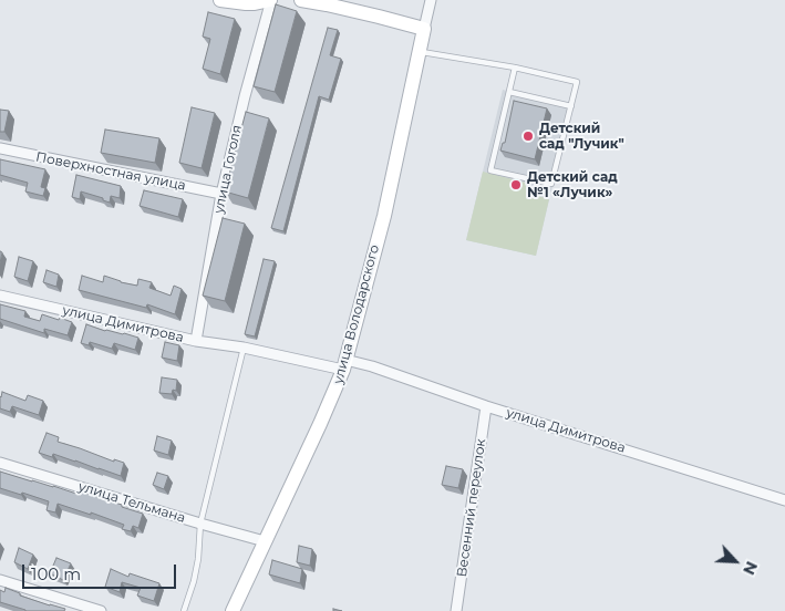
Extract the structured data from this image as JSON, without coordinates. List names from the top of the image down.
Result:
{
  "streets": {
    "street": [
      "улица Гоголя",
      "Поверхностная улица",
      "улица Володарского",
      "улица Димитрова",
      "улица Тельмана",
      "Весенний переулок"
    ]
  },
  "crossings": [
    ["улица Гоголя", "Поверхностная улица"],
    ["улица Гоголя", "улица Димитрова"],
    ["улица Володарского", "улица Димитрова"],
    ["улица Володарского", "улица Тельмана"],
    ["улица Димитрова", "Весенний переулок"]
  ],
  "places": ["Детский сад \"Лучик\"", "Детский сад №1 «Лучик»"],
  "scale_bar": "100 m",
  "north": "bottom right"
}
